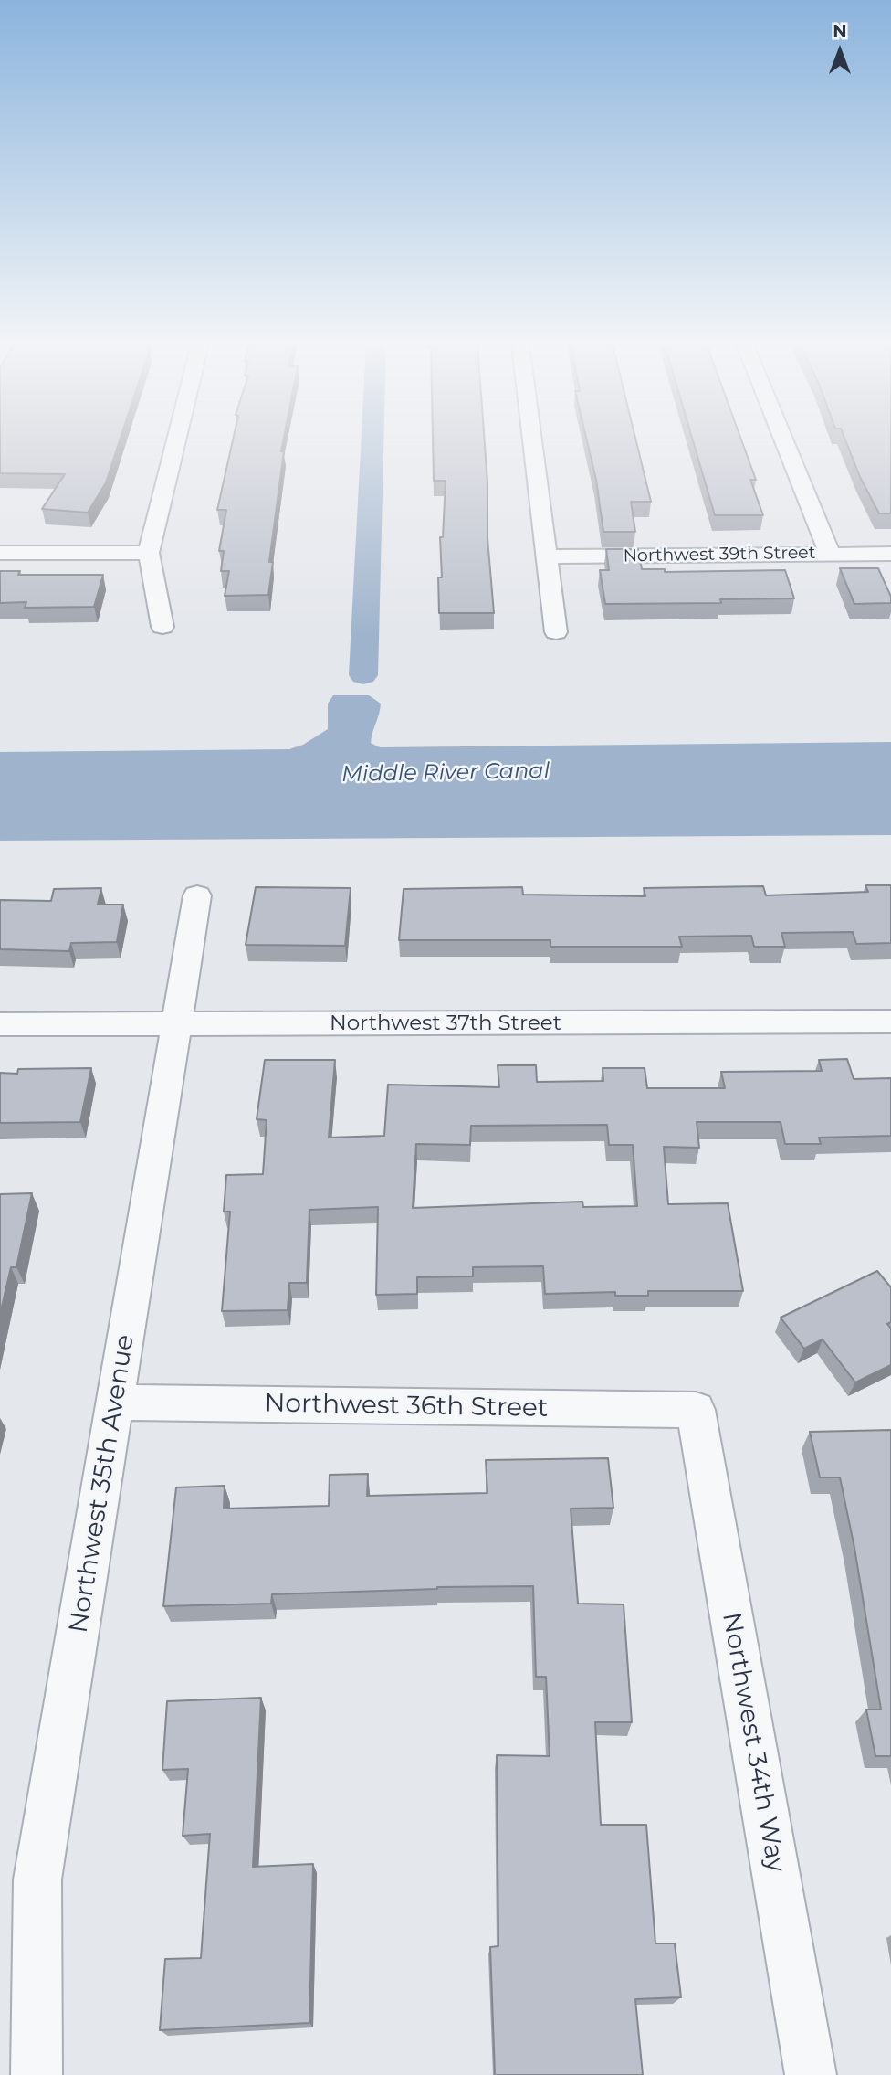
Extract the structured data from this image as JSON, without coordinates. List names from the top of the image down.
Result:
{
  "streets": {
    "street": [
      "Northwest 39th Street",
      "Northwest 37th Street",
      "Northwest 36th Street",
      "Northwest 35th Avenue",
      "Northwest 34th Way"
    ]
  },
  "crossings": [
    ["Northwest 37th Street", "Northwest 35th Avenue"],
    ["Northwest 36th Street", "Northwest 35th Avenue"],
    ["Northwest 36th Street", "Northwest 34th Way"]
  ],
  "water": ["Middle River Canal"],
  "north": "top"
}
